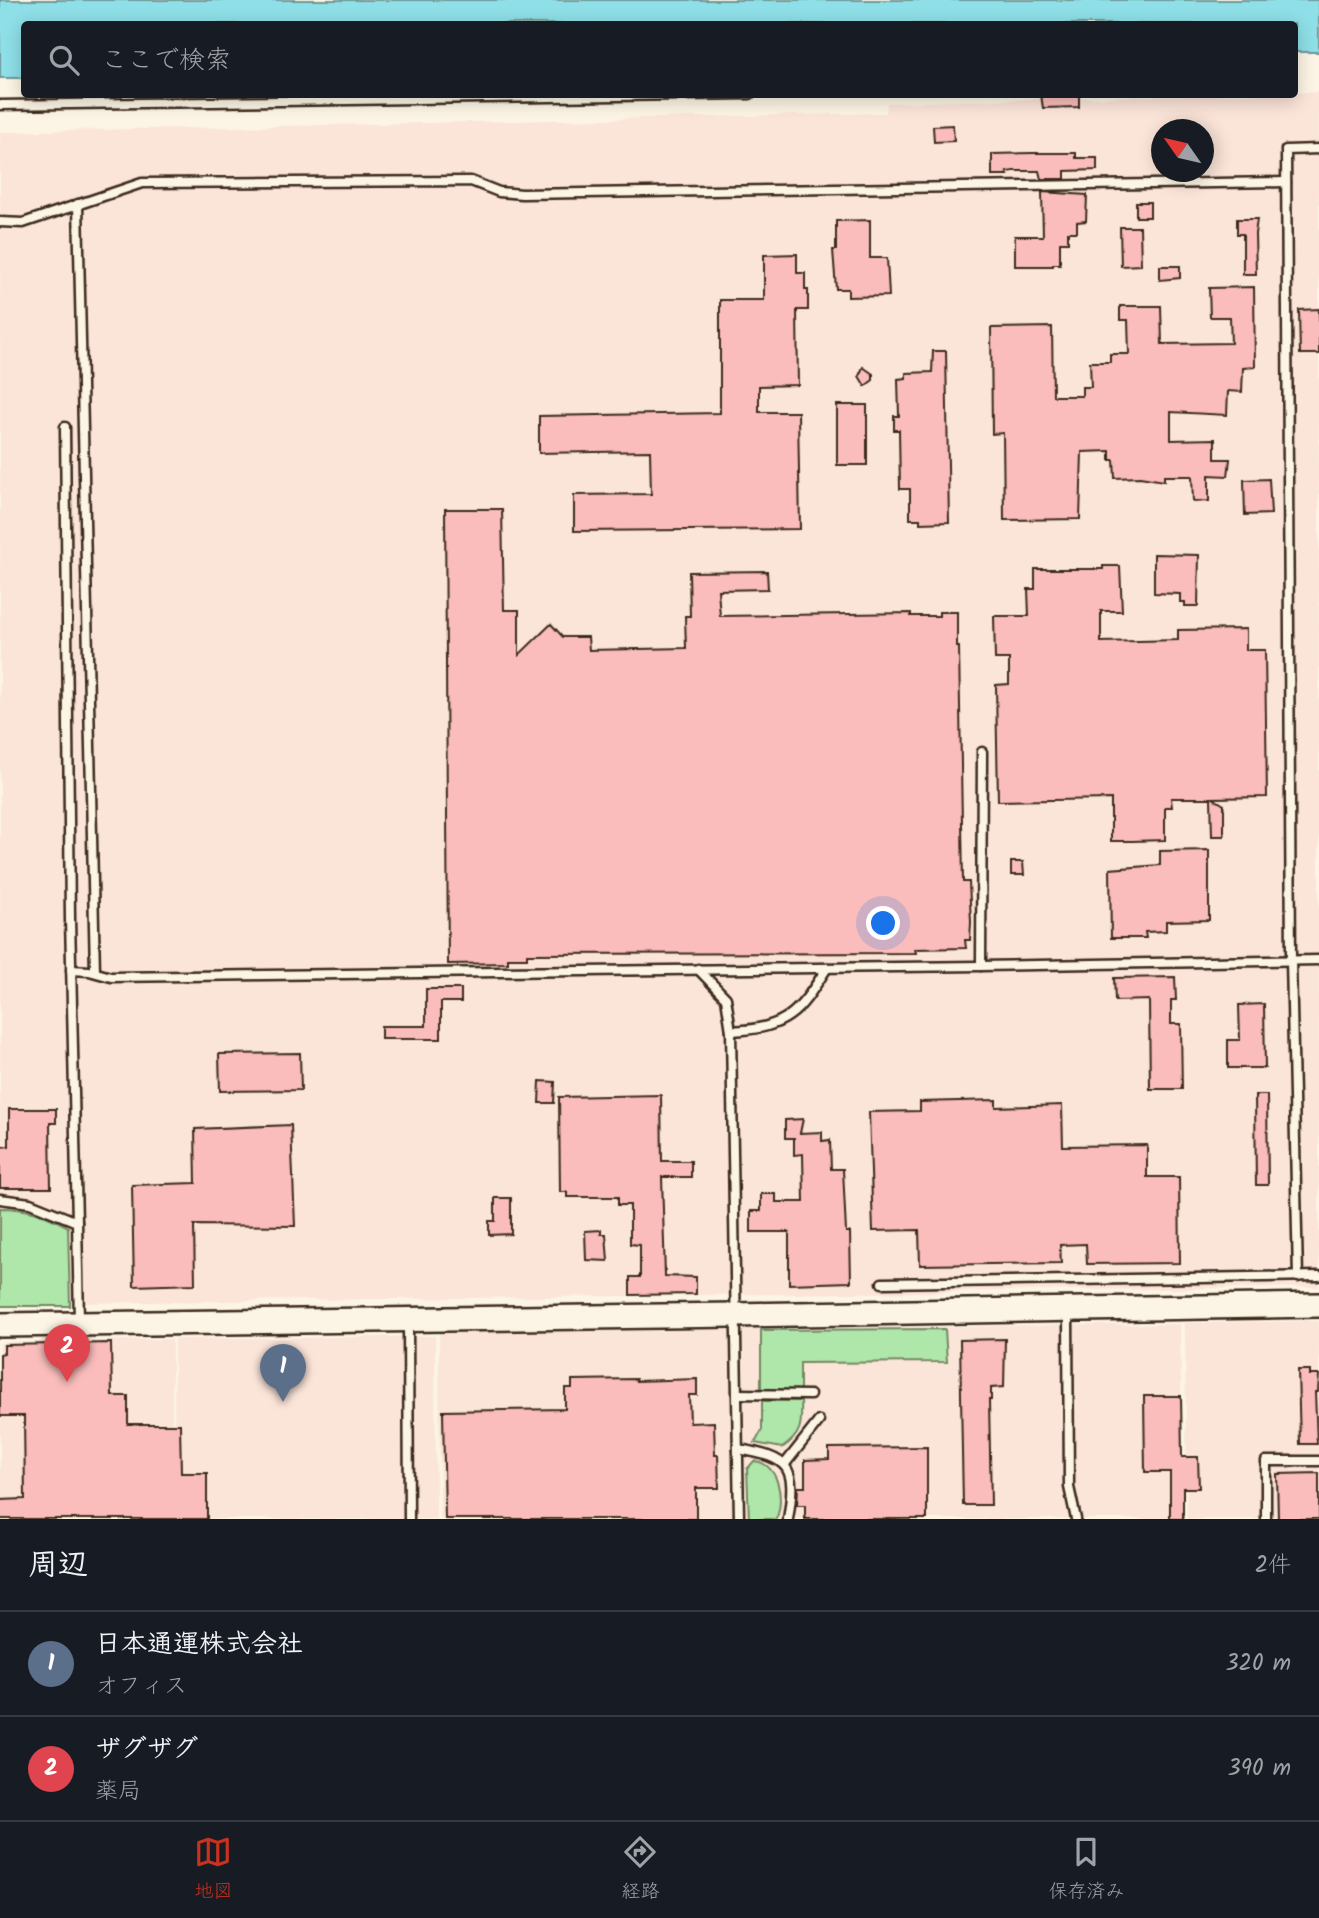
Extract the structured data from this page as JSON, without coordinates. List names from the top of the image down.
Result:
{
  "north": "top left",
  "page": {
    "search": "ここで検索",
    "pins": ["2", "1"],
    "heading": ["周辺", "2件"],
    "list": [
      {
        "mark": "1",
        "name": "日本通運株式会社",
        "note": "オフィス",
        "value": "320 m"
      },
      {
        "mark": "2",
        "name": "ザグザグ",
        "note": "薬局",
        "value": "390 m"
      }
    ],
    "nav": ["地図", "経路", "保存済み"]
  }
}
